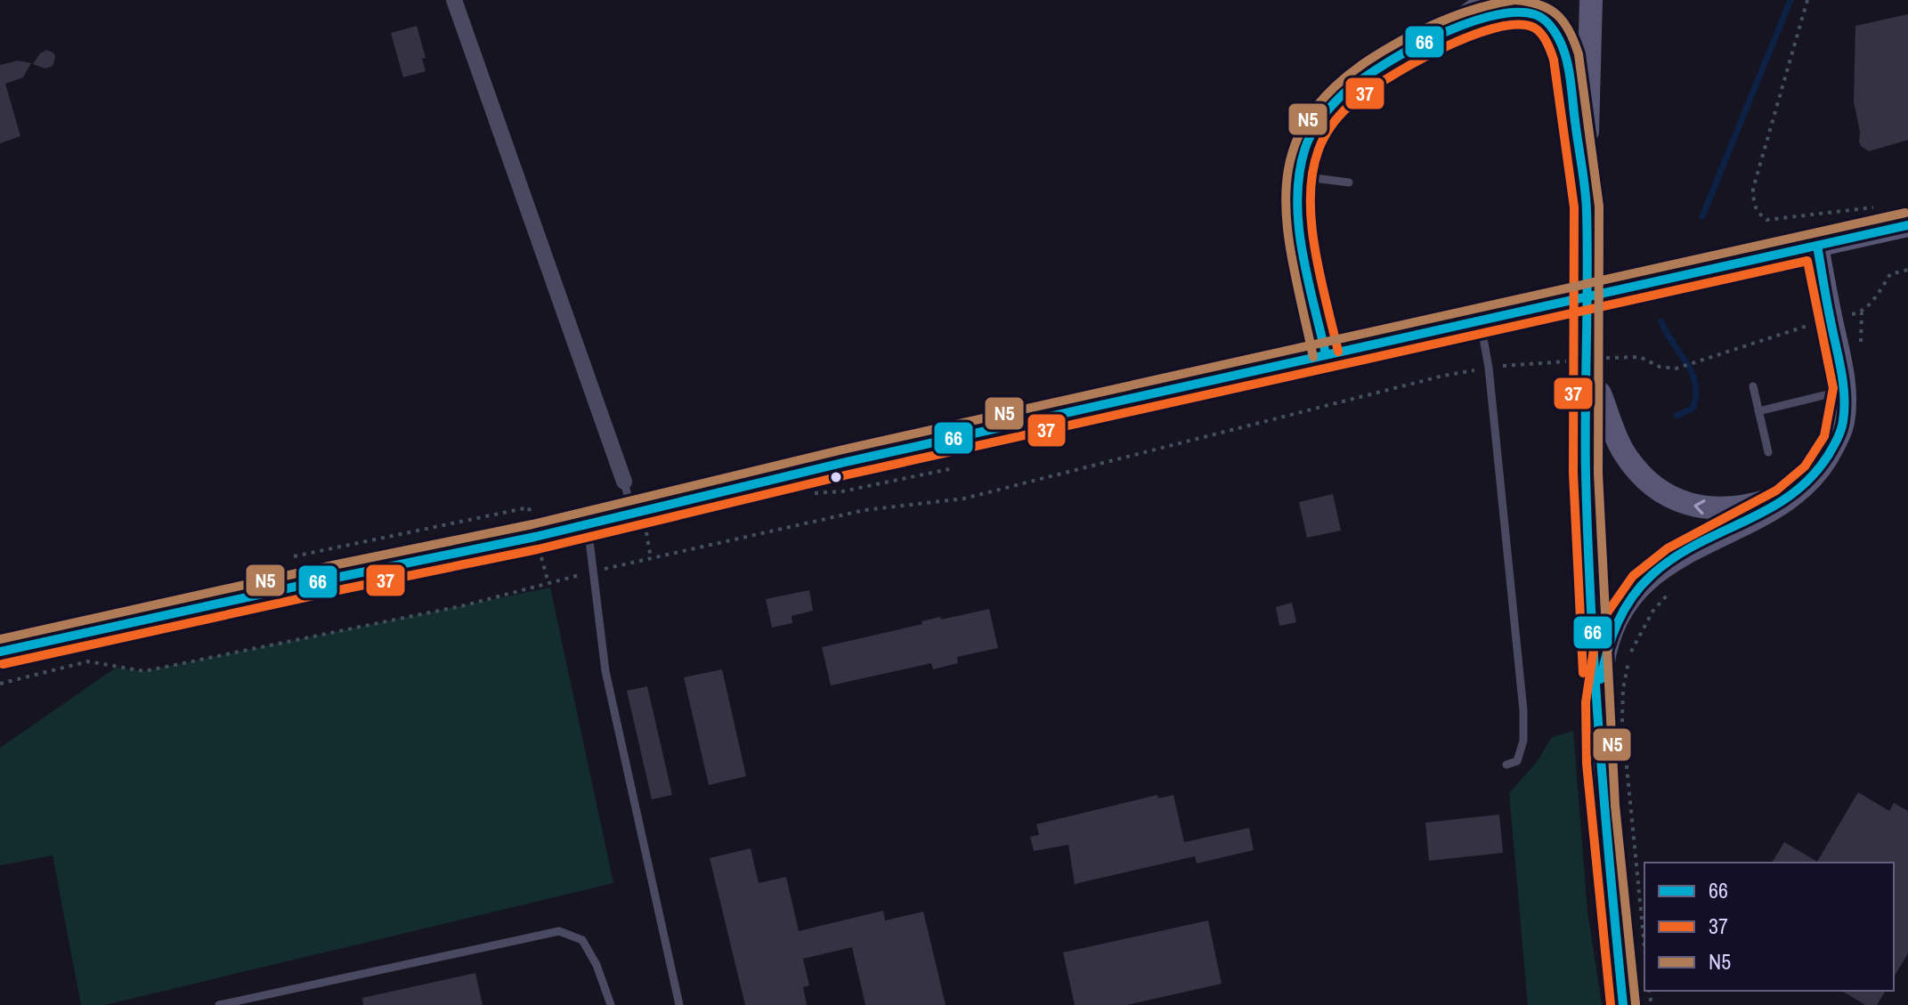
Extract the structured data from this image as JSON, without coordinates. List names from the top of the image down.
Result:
{
  "lines": ["transit line N5", "transit line 66", "transit line 37"],
  "legend": ["66", "37", "N5"]
}
